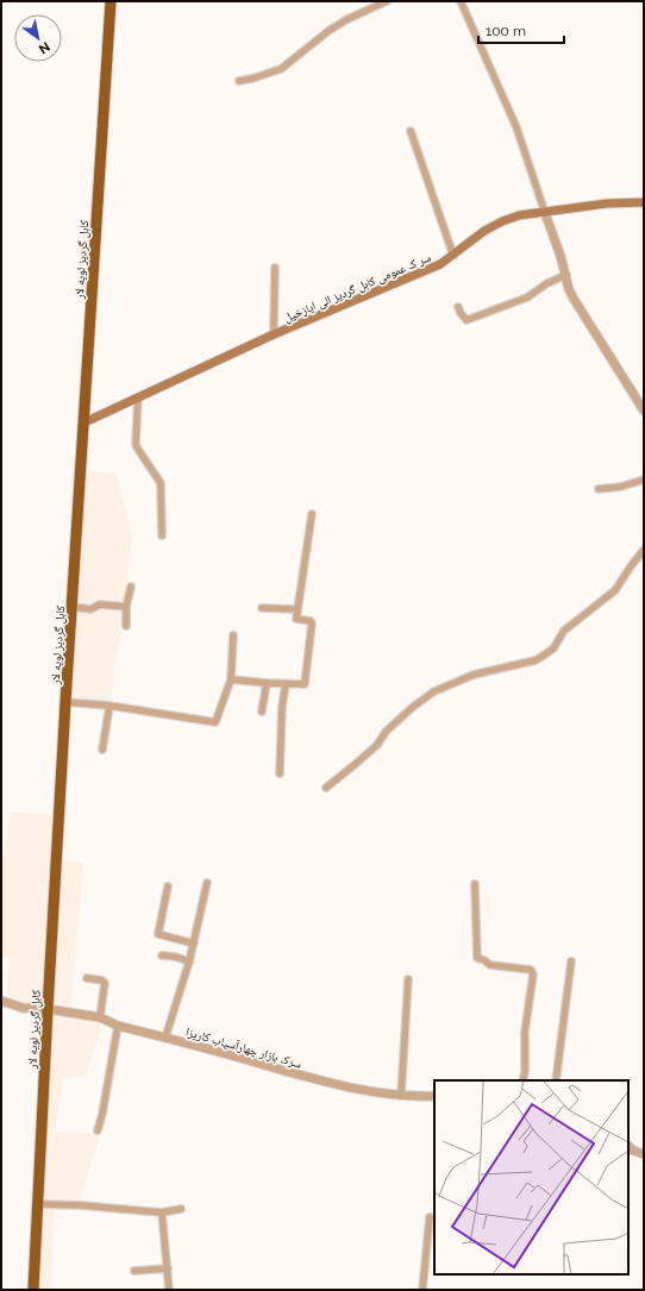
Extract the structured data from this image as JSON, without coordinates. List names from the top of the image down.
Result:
{
  "streets": {
    "highway": ["کابل گردیز لویه لار"],
    "main road": ["سر ک عمومی کابل گردیز الی ایازخیل"],
    "street": ["سرک بازار چهارآسیاب کاریزا"]
  },
  "crossings": [
    ["کابل گردیز لویه لار", "سر ک عمومی کابل گردیز الی ایازخیل"],
    ["کابل گردیز لویه لار", "سرک بازار چهارآسیاب کاریزا"]
  ],
  "scale_bar": "100 m",
  "north": "bottom right"
}
